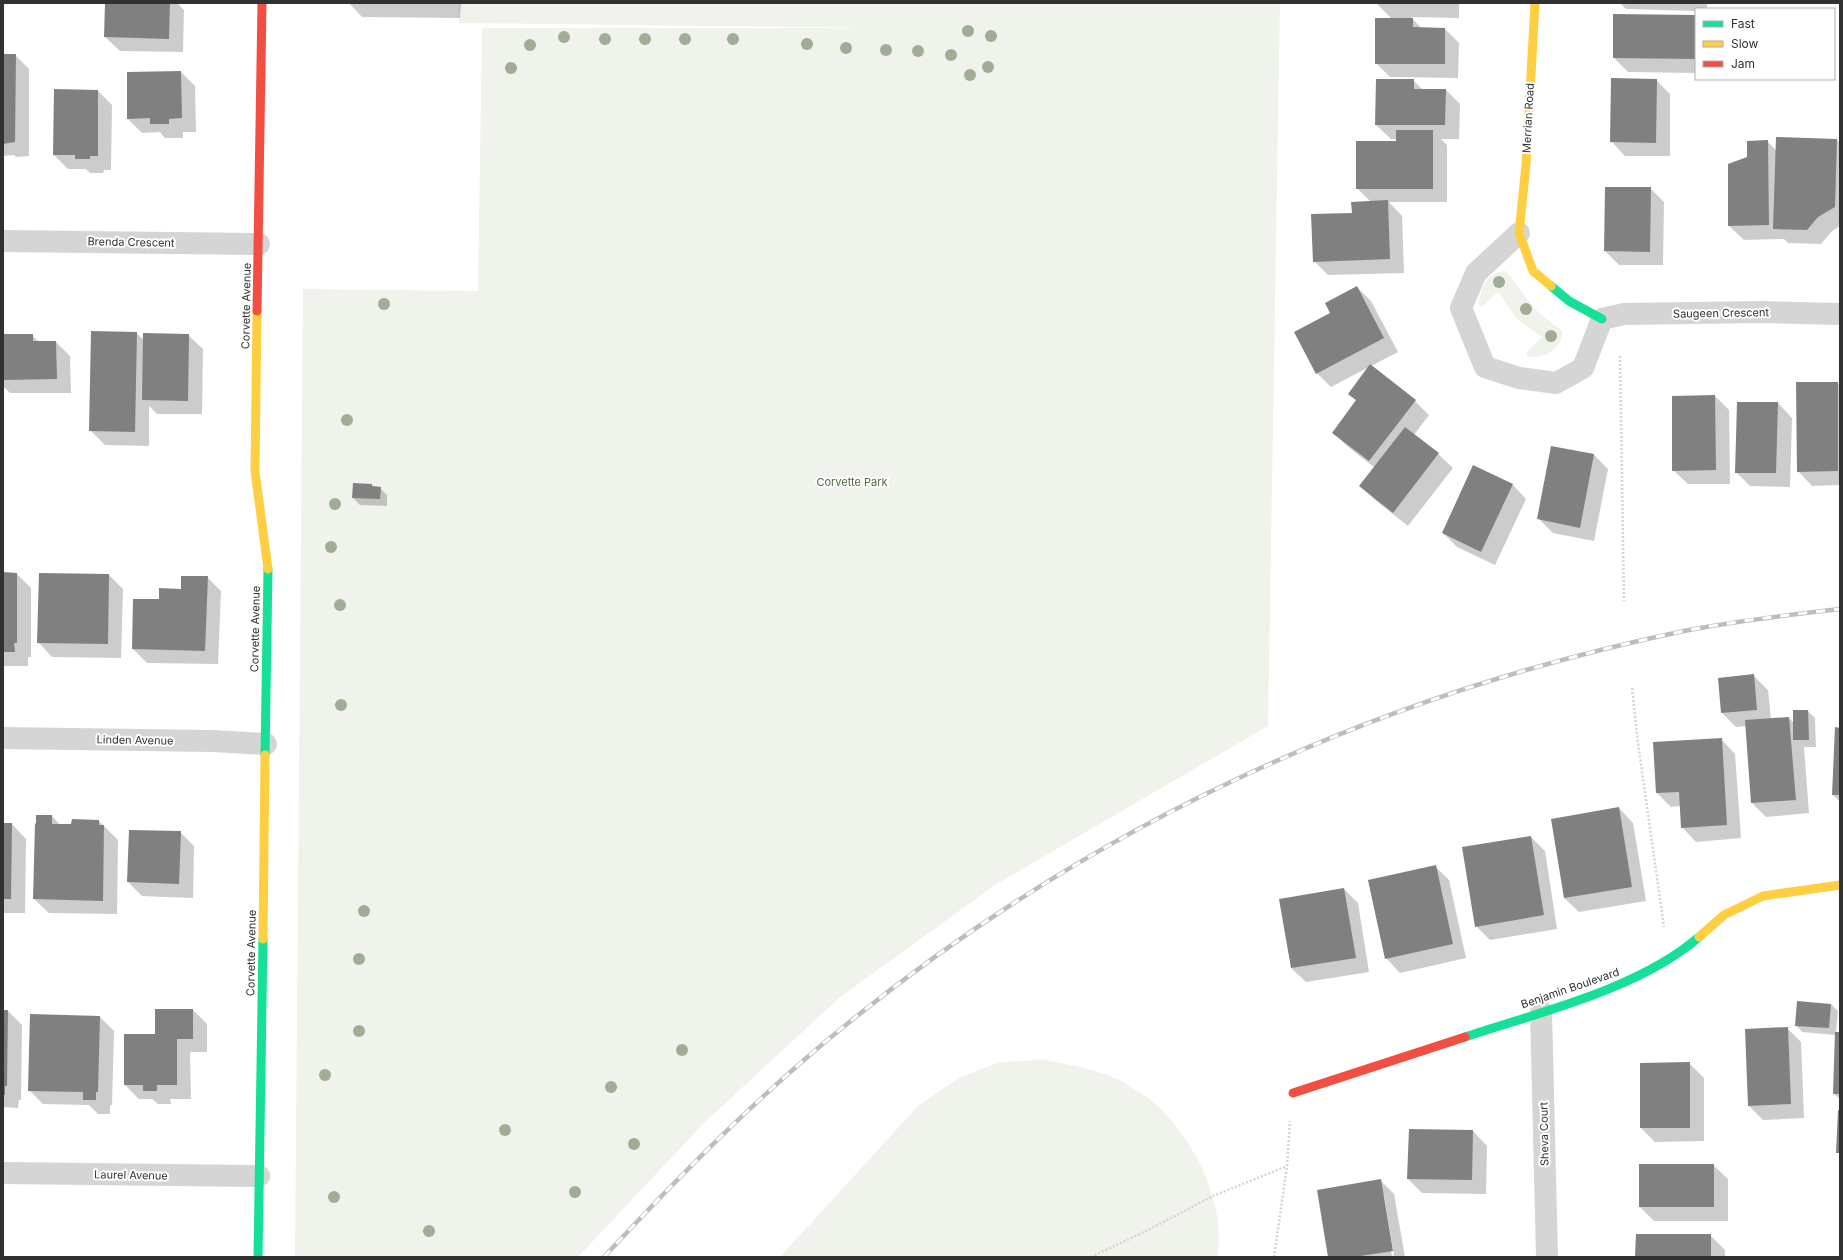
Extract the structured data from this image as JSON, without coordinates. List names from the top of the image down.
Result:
{
  "streets": {
    "street": [
      "Merrian Road",
      "Brenda Crescent",
      "Corvette Avenue",
      "Saugeen Crescent",
      "Linden Avenue",
      "Benjamin Boulevard",
      "Sheva Court",
      "Laurel Avenue"
    ]
  },
  "crossings": [
    ["Merrian Road", "Saugeen Crescent"],
    ["Brenda Crescent", "Corvette Avenue"],
    ["Corvette Avenue", "Linden Avenue"],
    ["Corvette Avenue", "Laurel Avenue"],
    ["Benjamin Boulevard", "Sheva Court"]
  ],
  "parks": ["Corvette Park"],
  "legend": ["Fast", "Slow", "Jam"]
}
